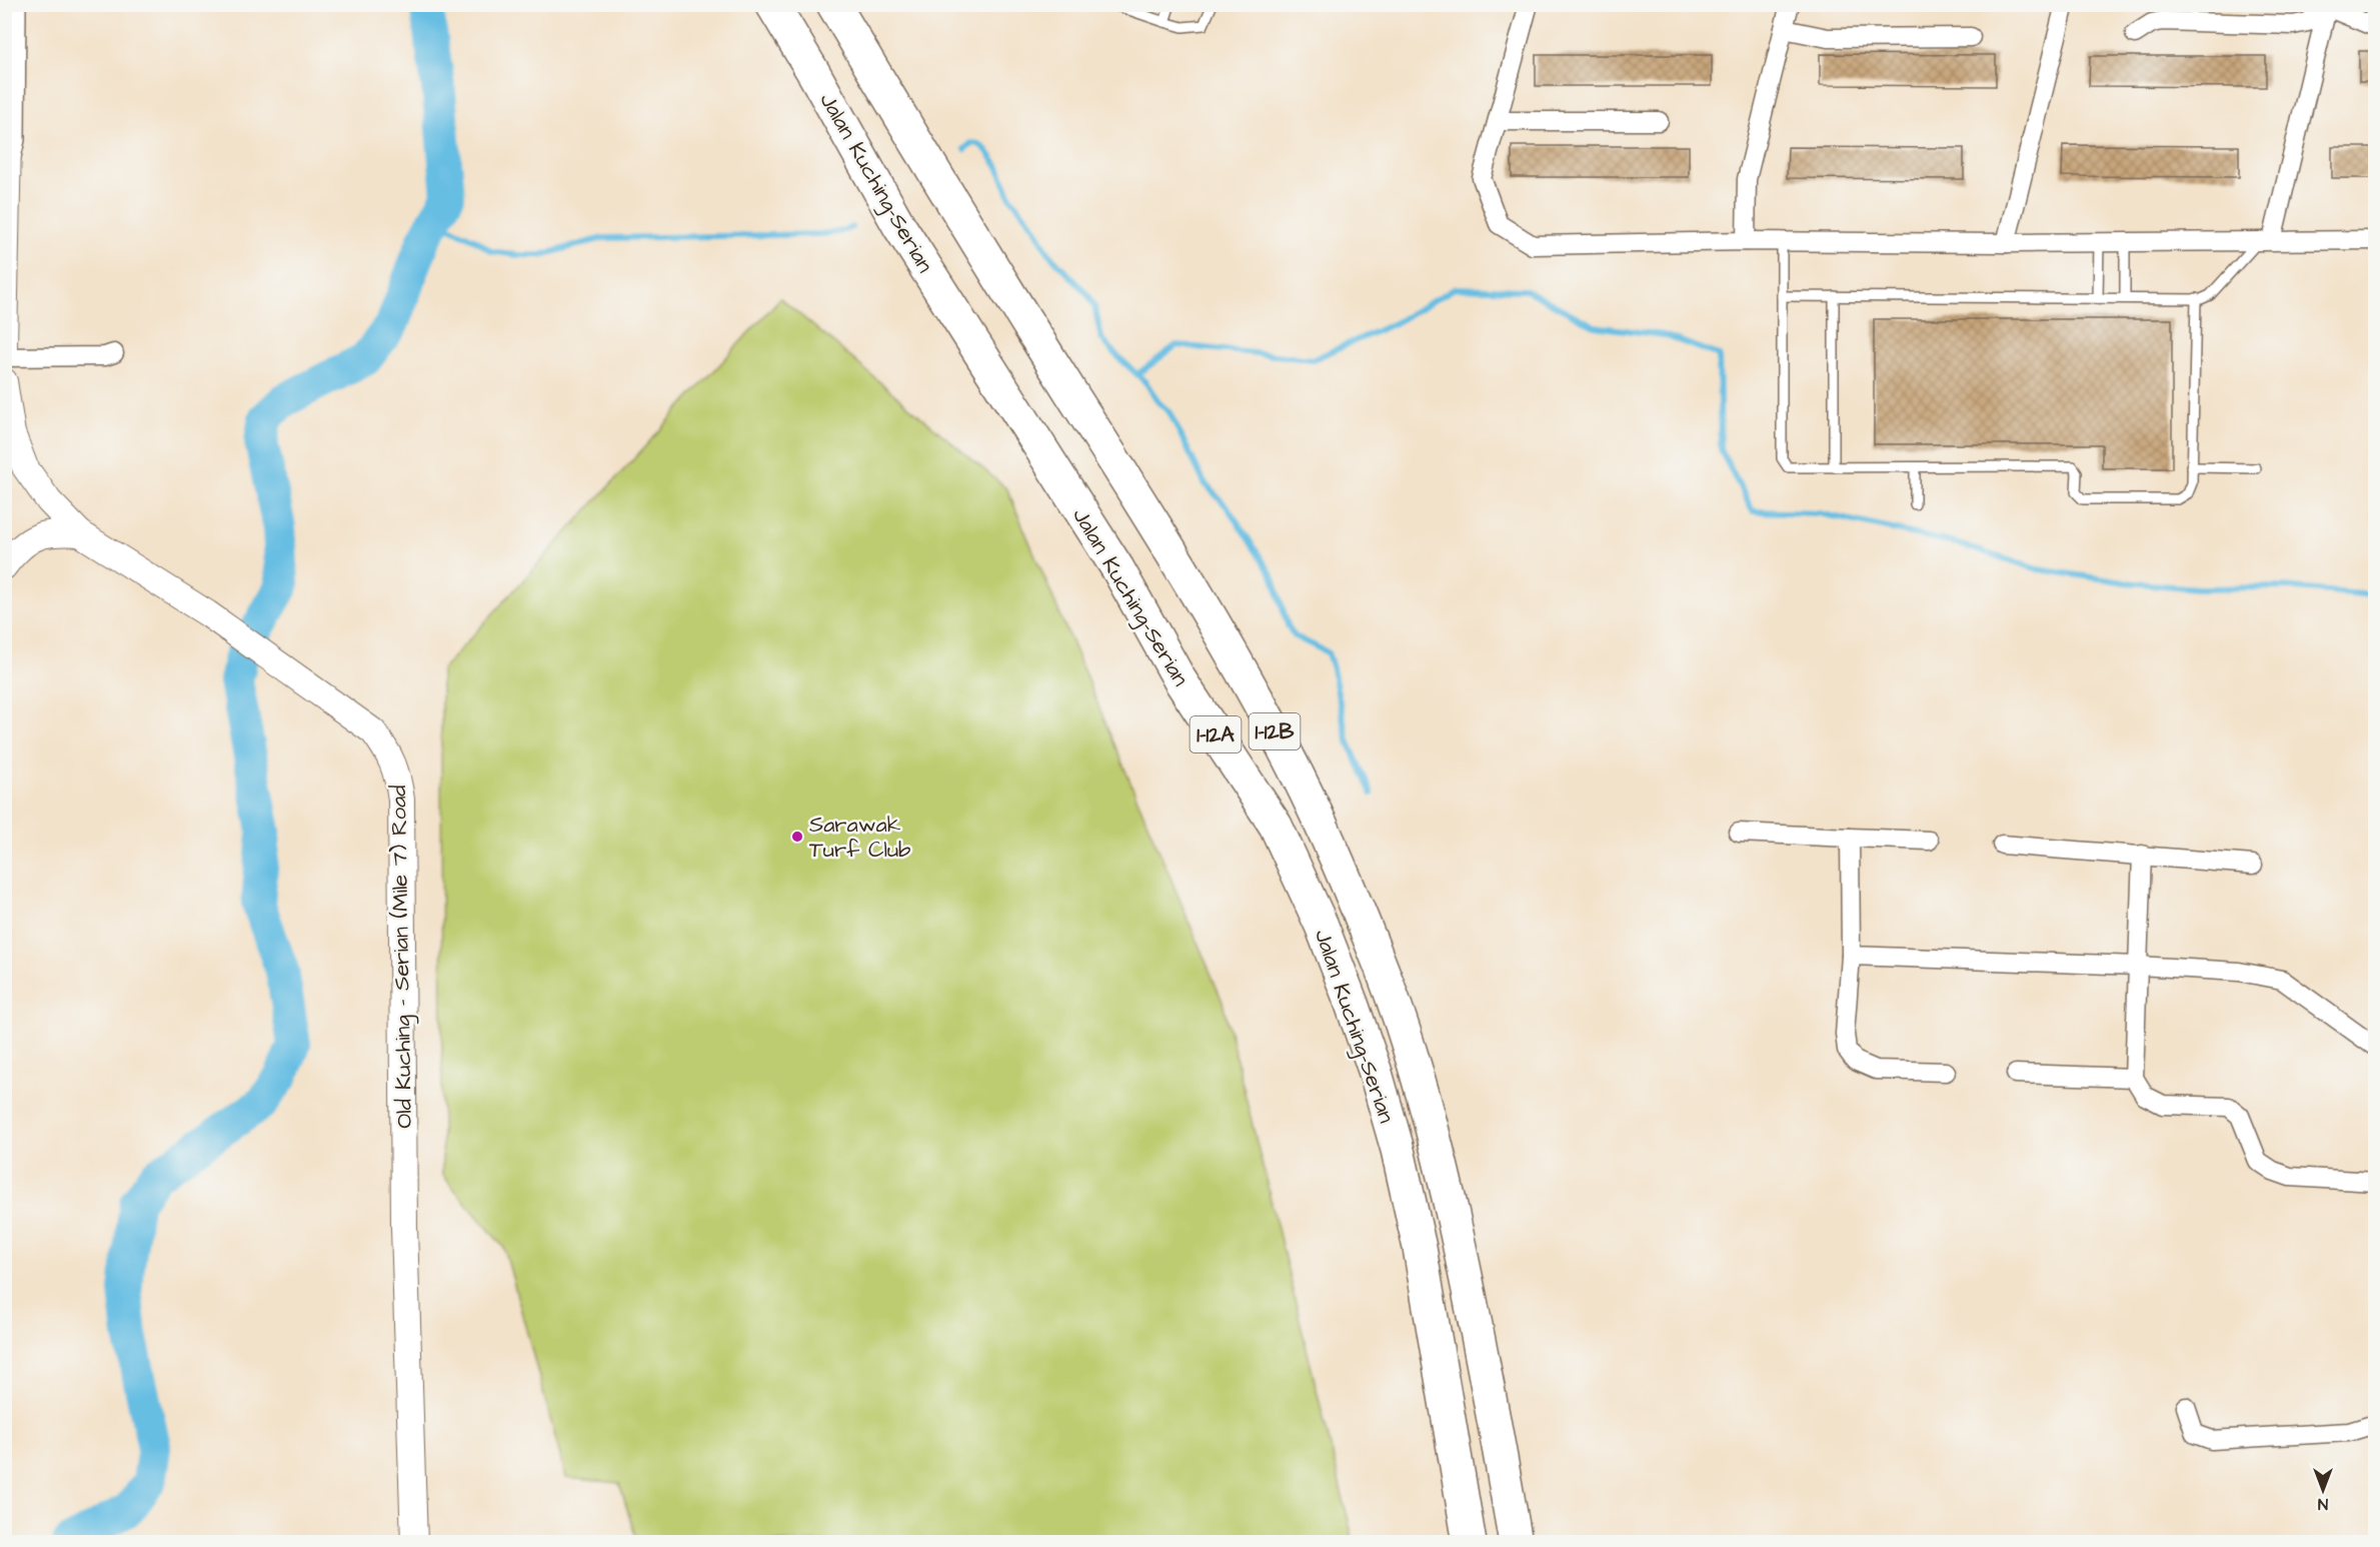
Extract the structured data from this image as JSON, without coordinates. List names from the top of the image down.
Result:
{
  "streets": {
    "highway": ["Jalan Kuching-Serian", "1-12B", "1-12A"],
    "street": ["Old Kuching - Serian (Mile 7) Road"]
  },
  "places": ["Sarawak Turf Club"],
  "north": "bottom"
}
